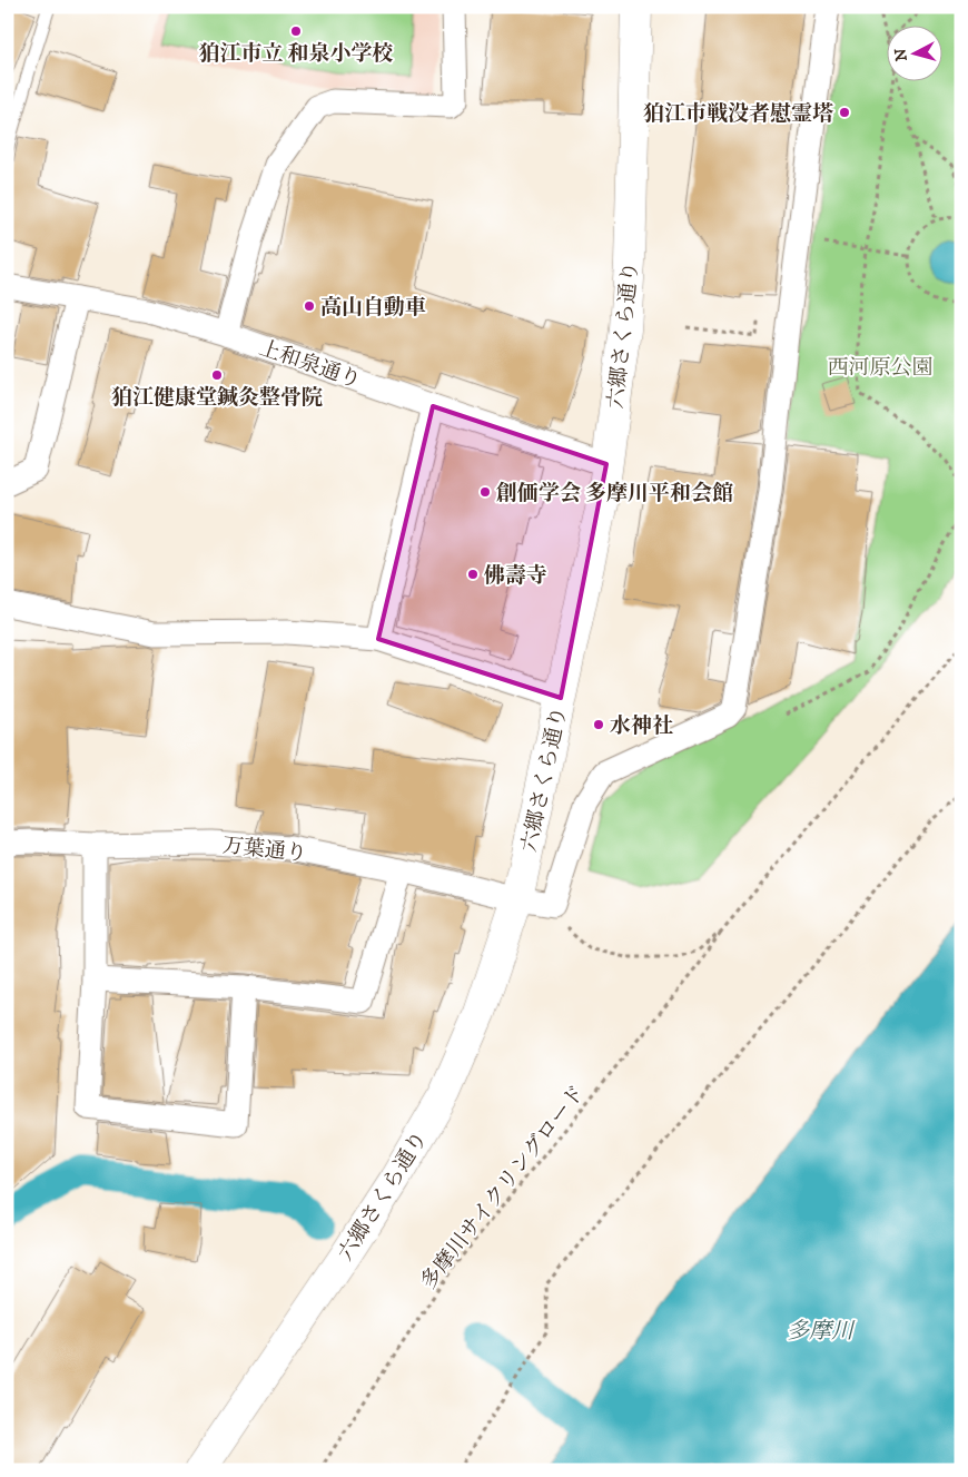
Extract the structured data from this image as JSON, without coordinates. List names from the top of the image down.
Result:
{
  "streets": {
    "main road": ["六郷さくら通り"],
    "street": ["上和泉通り", "万葉通り"],
    "path": ["多摩川サイクリングロード"]
  },
  "crossings": [
    ["六郷さくら通り", "上和泉通り"],
    ["六郷さくら通り", "万葉通り"]
  ],
  "water": ["多摩川"],
  "parks": ["西河原公園"],
  "places": [
    "狛江市立 和泉小学校",
    "狛江市戦没者慰霊塔",
    "高山自動車",
    "狛江健康堂鍼灸整骨院",
    "創価学会 多摩川平和会館",
    "佛壽寺",
    "水神社"
  ],
  "north": "left"
}
